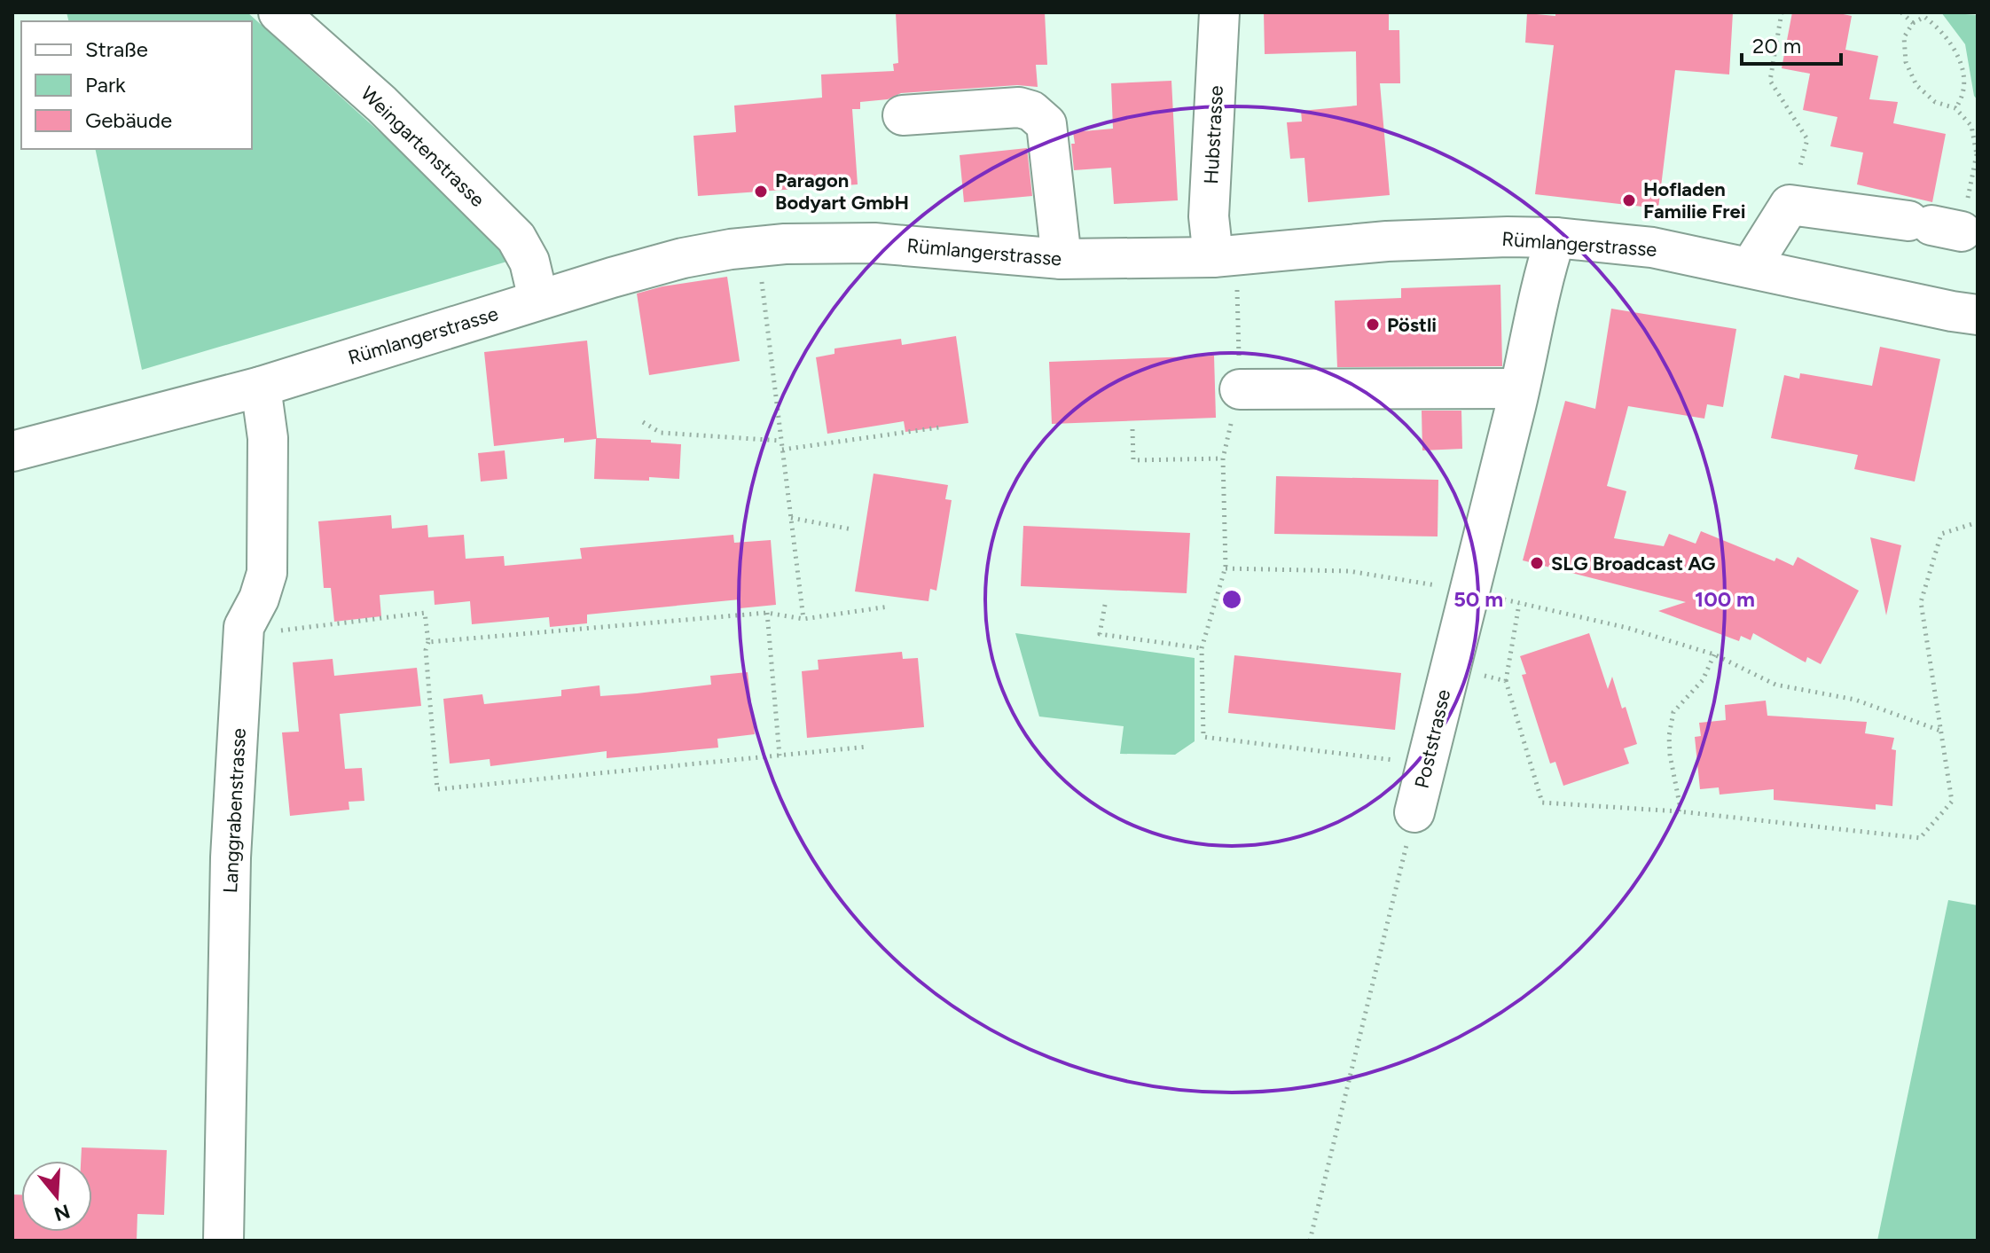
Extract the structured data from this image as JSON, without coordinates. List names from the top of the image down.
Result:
{
  "streets": {
    "street": [
      "Hubstrasse",
      "Weingartenstrasse",
      "Rümlangerstrasse",
      "Poststrasse",
      "Langgrabenstrasse"
    ]
  },
  "crossings": [
    ["Hubstrasse", "Rümlangerstrasse"],
    ["Weingartenstrasse", "Rümlangerstrasse"],
    ["Rümlangerstrasse", "Poststrasse"],
    ["Rümlangerstrasse", "Langgrabenstrasse"]
  ],
  "places": [
    "Paragon Bodyart GmbH",
    "Hofladen Familie Frei",
    "Pöstli",
    "SLG Broadcast AG"
  ],
  "legend": ["Straße", "Park", "Gebäude"],
  "scale_bar": "20 m",
  "north": "bottom",
  "rings": ["50 m", "100 m"]
}
